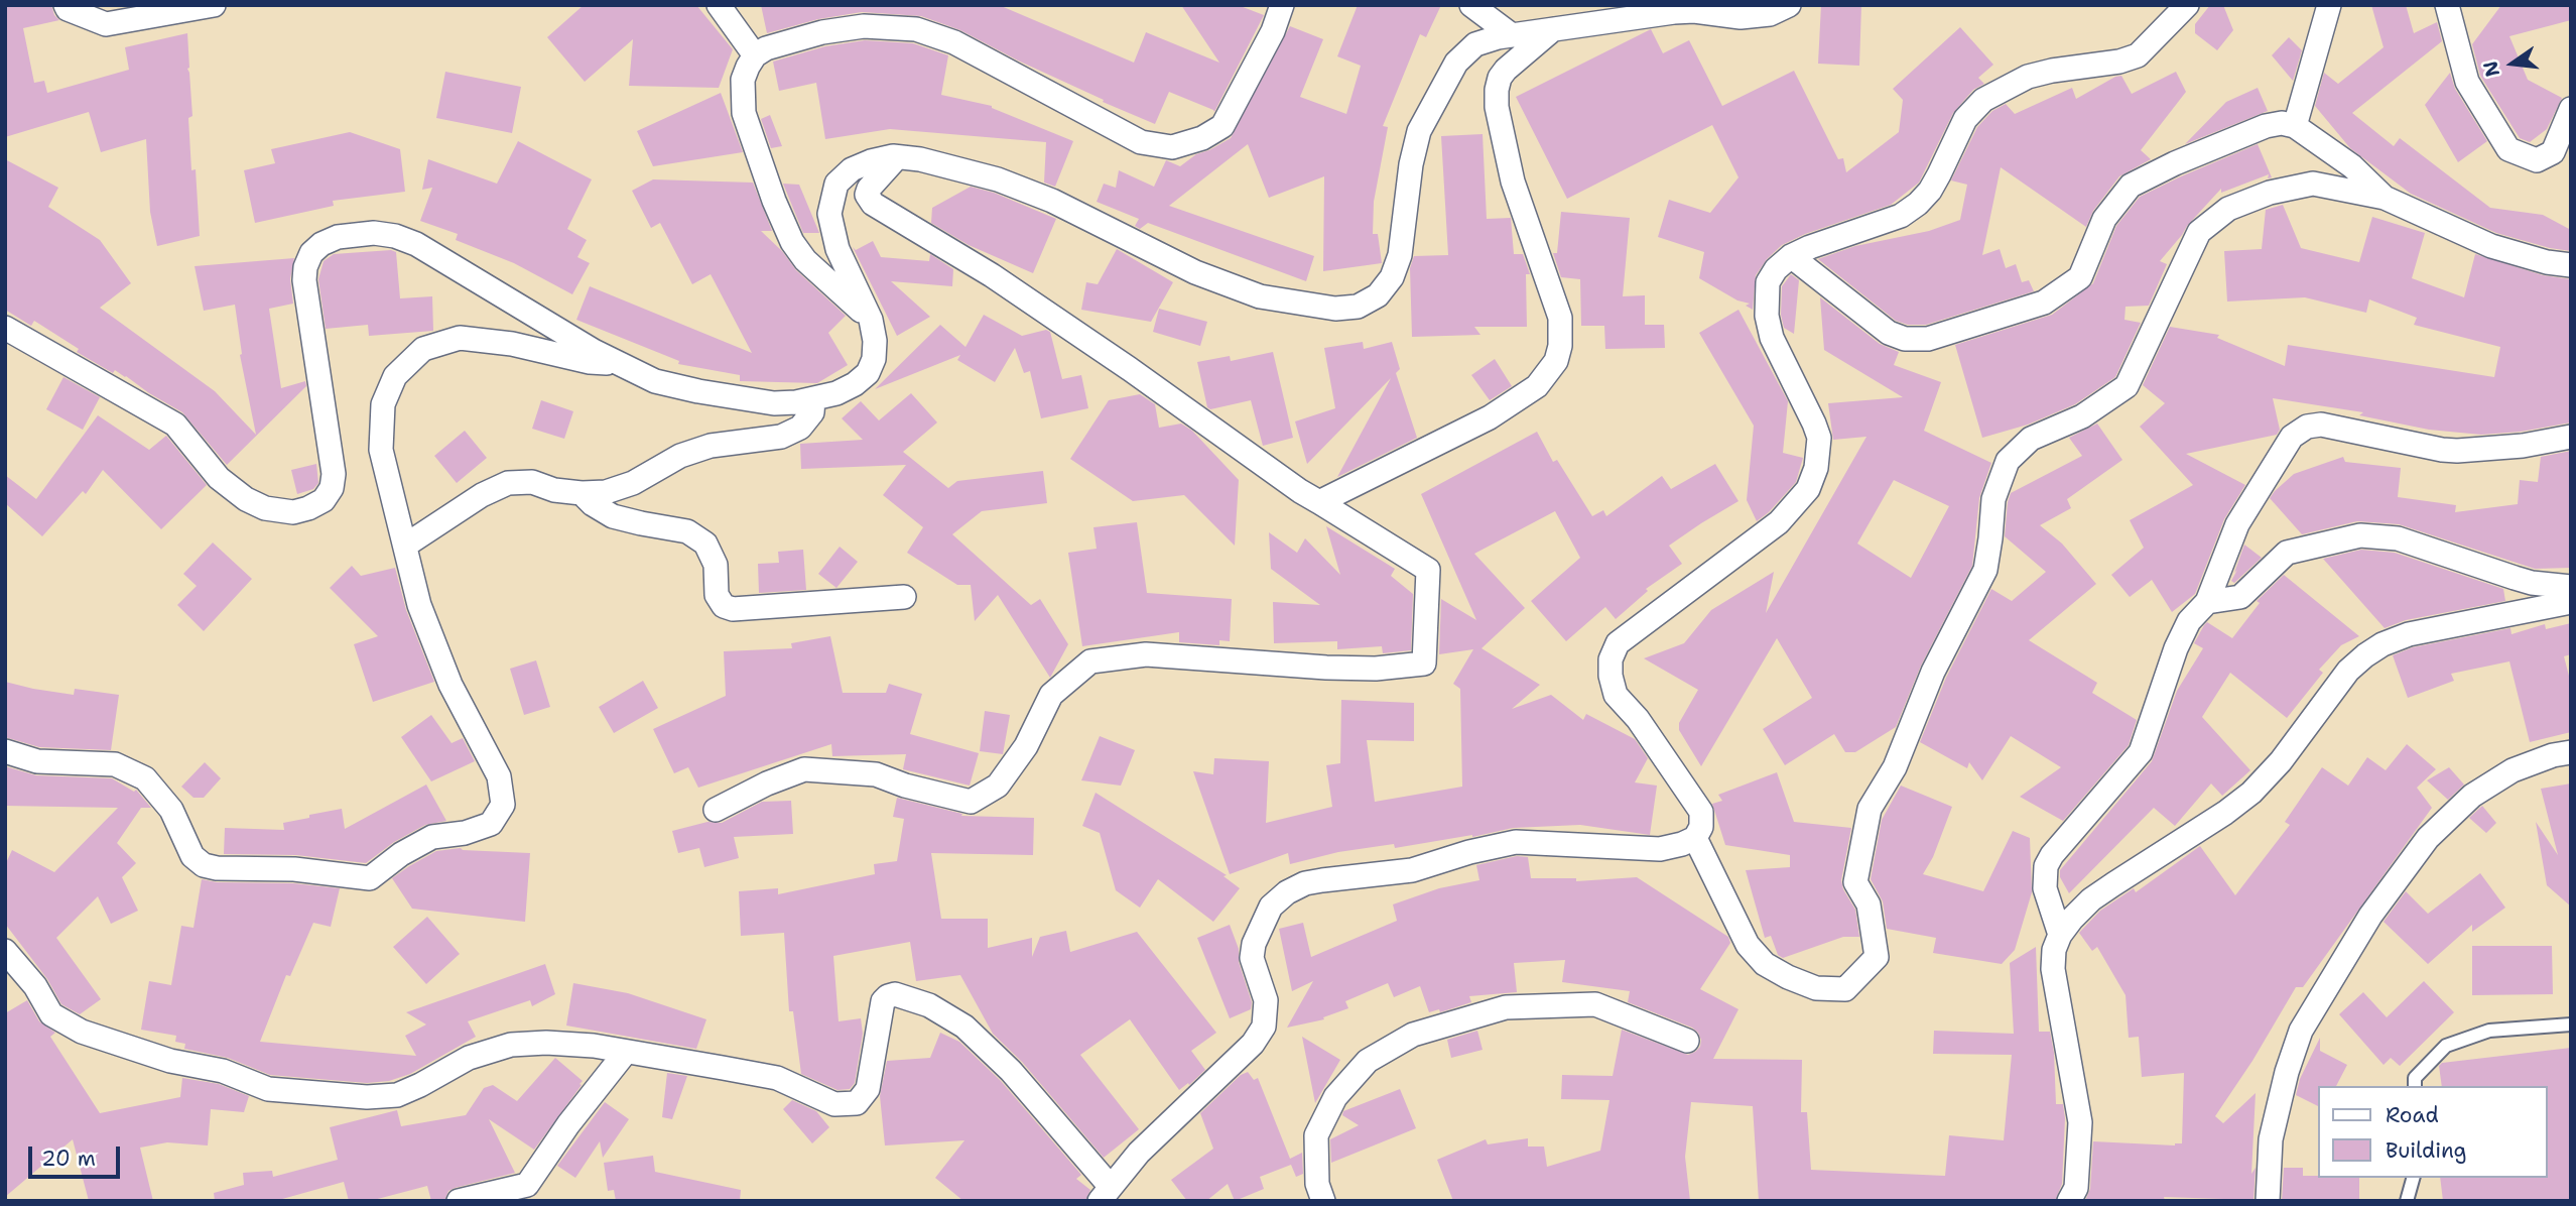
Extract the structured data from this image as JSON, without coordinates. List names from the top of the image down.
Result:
{
  "legend": ["Road", "Building"],
  "scale_bar": "20 m",
  "north": "left"
}
